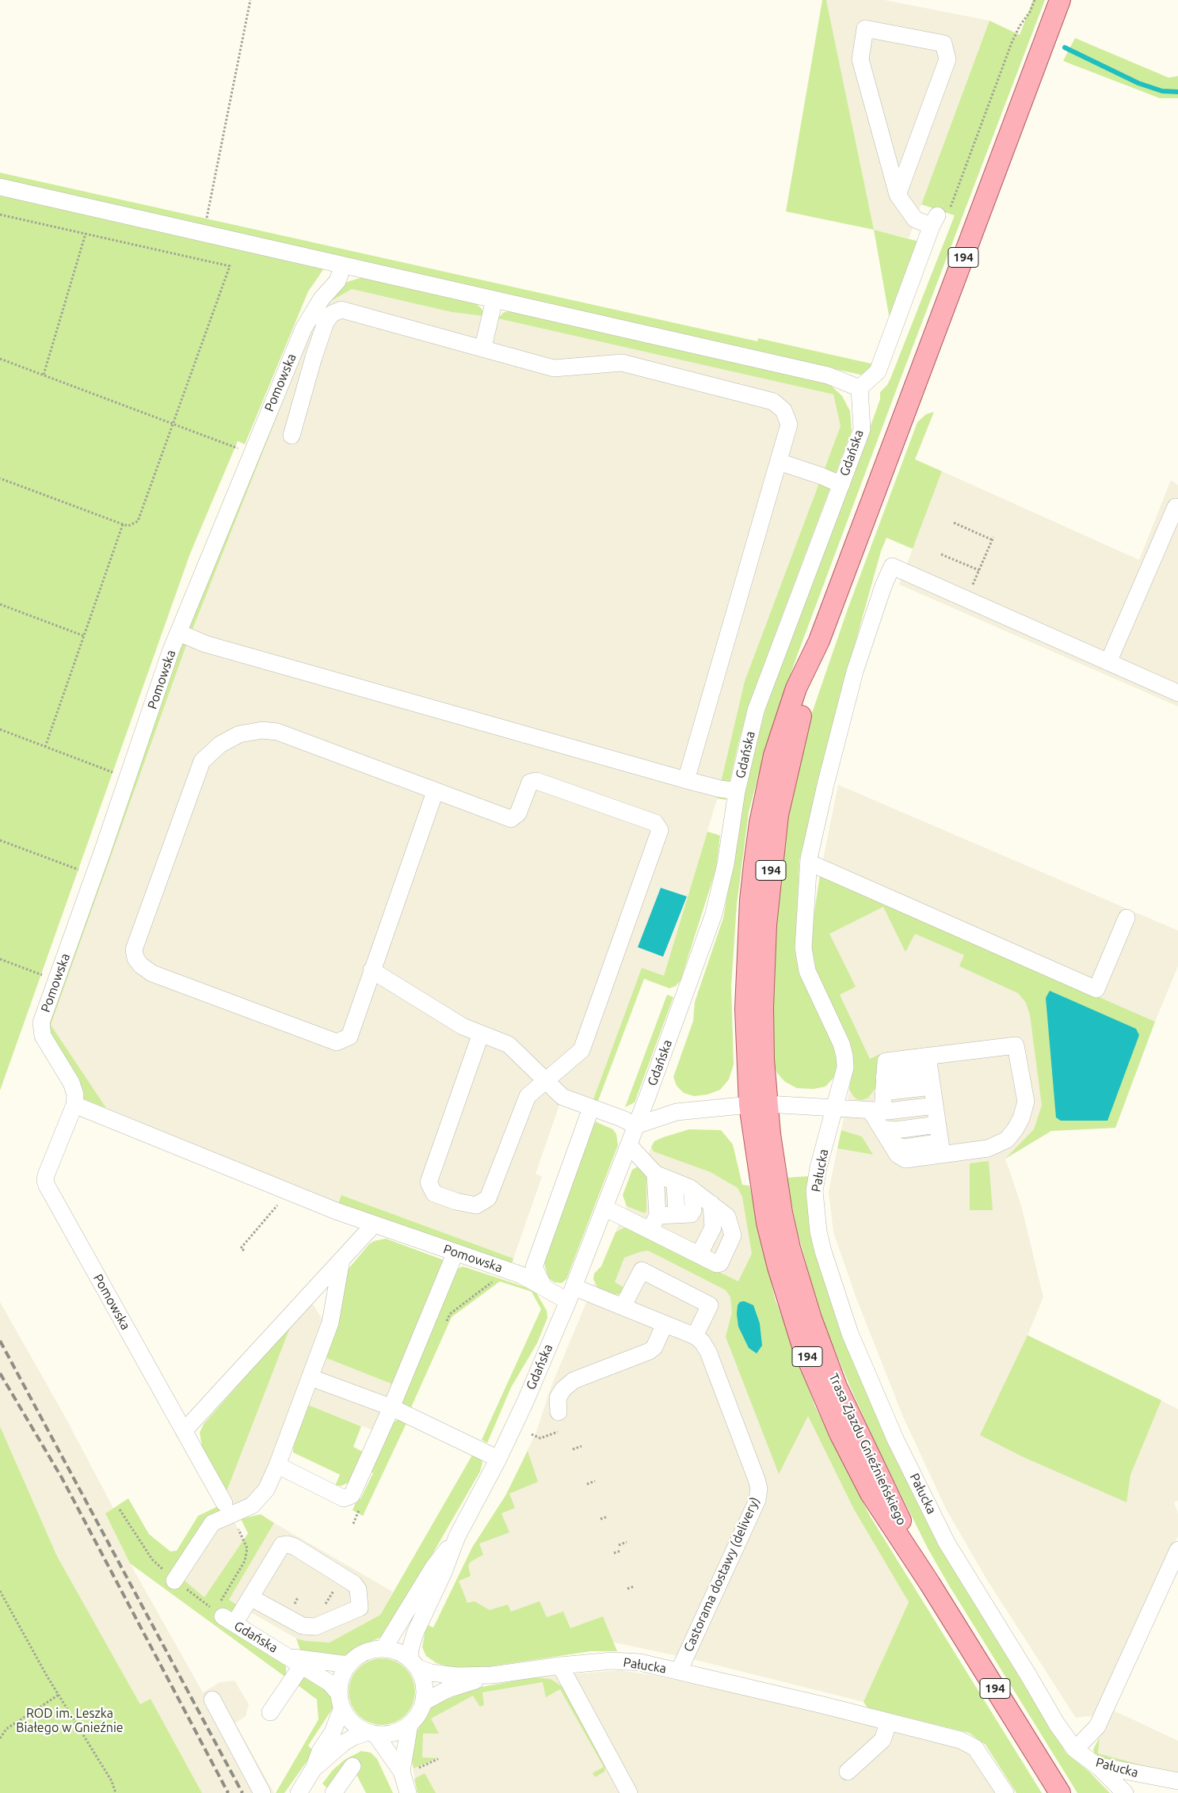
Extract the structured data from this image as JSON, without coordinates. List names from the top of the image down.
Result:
{
  "streets": {
    "main road": ["194", "Trasa Zjazdu Gnieźnieńskiego"],
    "street": [
      "Pomowska",
      "Gdańska",
      "Pałucka",
      "Castorama dostawy (delivery)"
    ]
  },
  "crossings": [
    ["194", "Trasa Zjazdu Gnieźnieńskiego"],
    ["Pomowska", "Gdańska"],
    ["Pomowska", "Castorama dostawy (delivery)"],
    ["Gdańska", "Pałucka"],
    ["Gdańska", "Castorama dostawy (delivery)"],
    ["Pałucka", "Castorama dostawy (delivery)"]
  ],
  "parks": ["ROD im. Leszka Białego w Gnieźnie"]
}
